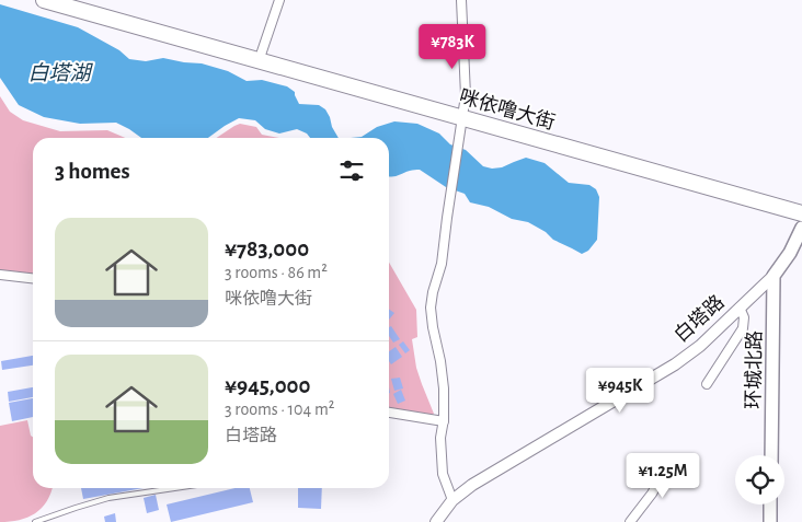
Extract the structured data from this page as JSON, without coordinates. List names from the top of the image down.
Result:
{
  "streets": {
    "highway": ["咪依噜大街"],
    "main road": ["白塔路", "环城北路"]
  },
  "crossings": [
    ["白塔路", "环城北路"]
  ],
  "water": ["白塔湖"],
  "page": {
    "price": ["¥783K", "¥945K", "¥1.25M"],
    "heading": "3 homes",
    "list": [
      {
        "name": "¥783,000",
        "note": "3 rooms · 86 m² · 咪依噜大街"
      },
      {
        "name": "¥945,000",
        "note": "3 rooms · 104 m² · 白塔路"
      }
    ]
  }
}
